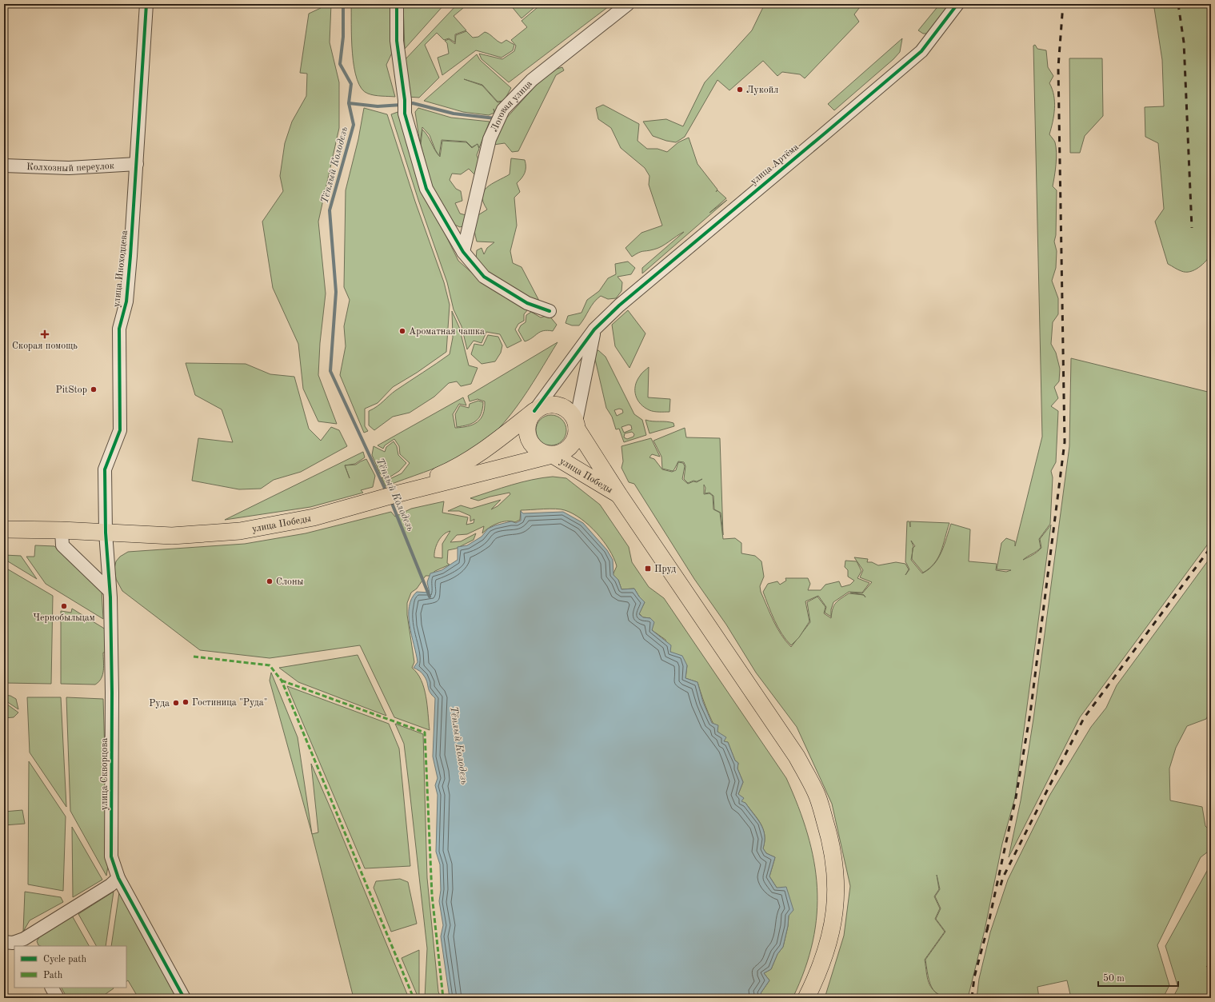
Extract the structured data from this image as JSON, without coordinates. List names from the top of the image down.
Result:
{
  "streets": {
    "main road": ["улица Победы"],
    "street": [
      "Логовая улица",
      "улица Артёма",
      "Колхозный переулок",
      "улица Иноходцева",
      "улица Скворцова"
    ]
  },
  "crossings": [
    ["улица Артёма", "улица Победы"],
    ["Колхозный переулок", "улица Иноходцева"],
    ["улица Иноходцева", "улица Победы"],
    ["улица Иноходцева", "улица Скворцова"],
    ["улица Победы", "улица Скворцова"]
  ],
  "water": ["Тёплый Колодезь"],
  "places": {
    "other": [
      "Лукойл",
      "Ароматная чашка",
      "PitStop",
      "Слоны",
      "Чернобыльцам",
      "Гостиница \"Руда\"",
      "Руда"
    ],
    "health": ["Скорая помощь"],
    "transit": ["Пруд"]
  },
  "legend": ["Cycle path", "Path"],
  "scale_bar": "50 m"
}
